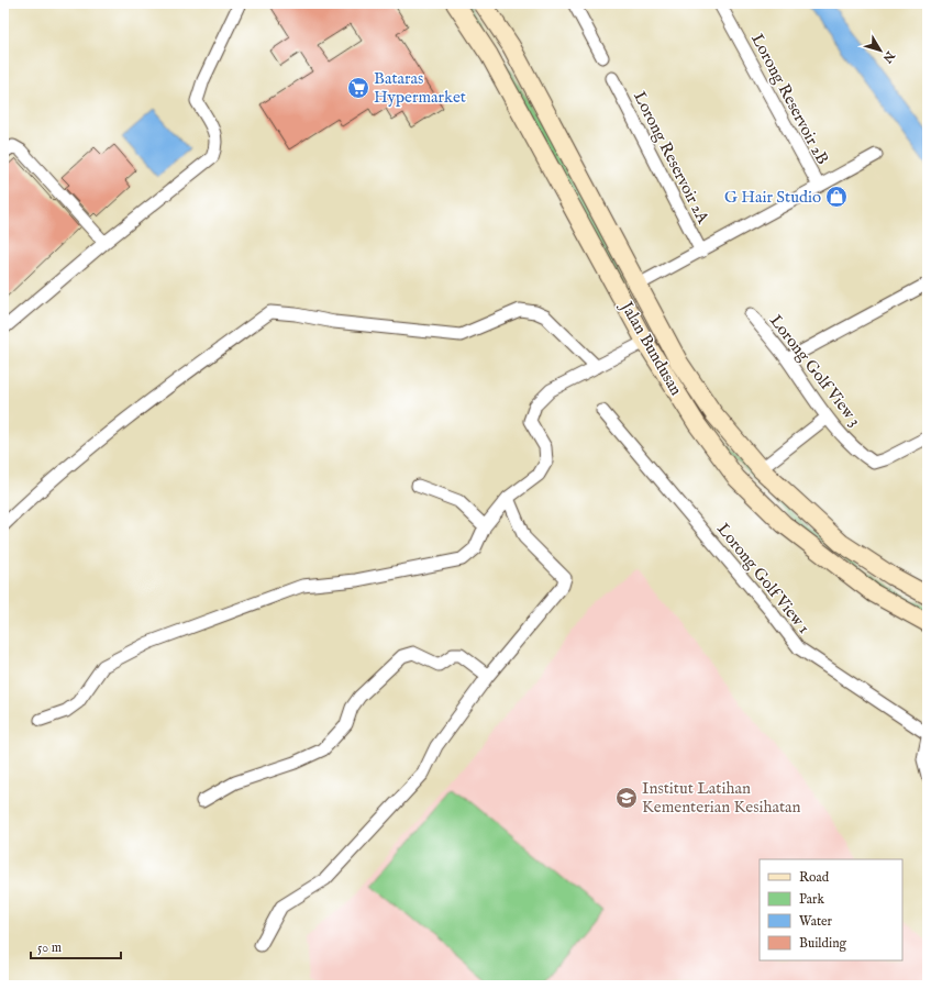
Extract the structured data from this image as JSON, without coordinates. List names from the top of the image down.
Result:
{
  "streets": {
    "main road": ["Jalan Bundusan"],
    "street": [
      "Lorong Reservoir 2B",
      "Lorong Reservoir 2A",
      "Lorong Golf View 3",
      "Lorong Golf View 1"
    ]
  },
  "places": {
    "supermarket": ["Bataras Hypermarket"],
    "shop": ["G Hair Studio"],
    "school or university": ["Institut Latihan Kementerian Kesihatan"]
  },
  "legend": [
    "Road",
    "Park",
    "Water",
    "Building"
  ],
  "scale_bar": "50 m",
  "north": "bottom right"
}
